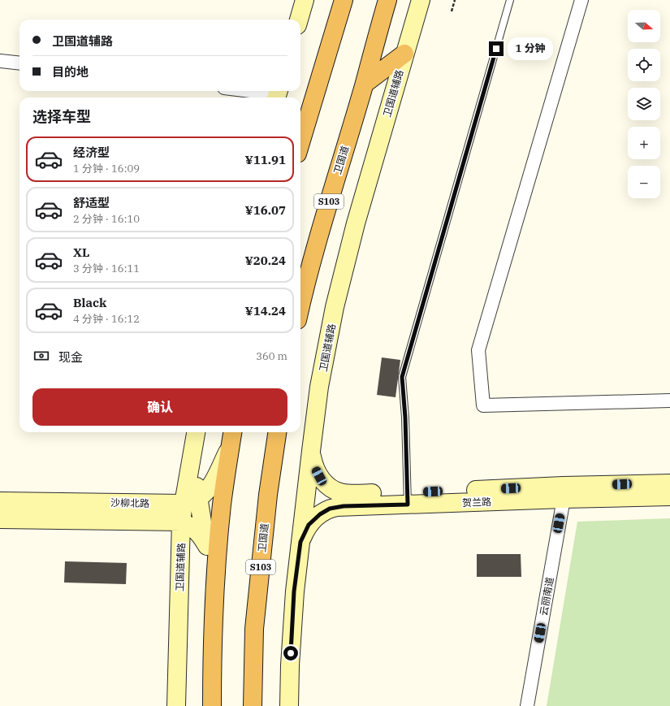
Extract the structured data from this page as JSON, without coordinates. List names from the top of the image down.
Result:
{
  "streets": {
    "highway": ["卫国道", "S103"],
    "main road": ["卫国道辅路", "贺兰路", "沙柳北路"],
    "street": ["云丽南道"]
  },
  "crossings": [
    ["卫国道辅路", "贺兰路"],
    ["卫国道辅路", "沙柳北路"],
    ["贺兰路", "云丽南道"]
  ],
  "north": "right",
  "page": {
    "map_buttons": ["+", "−"],
    "banner": ["卫国道辅路", "目的地"],
    "bubble": "1 分钟",
    "heading": "选择车型",
    "list": [
      {
        "name": "经济型",
        "note": "1 分钟 · 16:09",
        "value": "¥11.91"
      },
      {
        "name": "舒适型",
        "note": "2 分钟 · 16:10",
        "value": "¥16.07"
      },
      {
        "name": "XL",
        "note": "3 分钟 · 16:11",
        "value": "¥20.24"
      },
      {
        "name": "Black",
        "note": "4 分钟 · 16:12",
        "value": "¥14.24"
      }
    ],
    "pay": ["现金", "360 m"],
    "buttons": "确认"
  }
}
